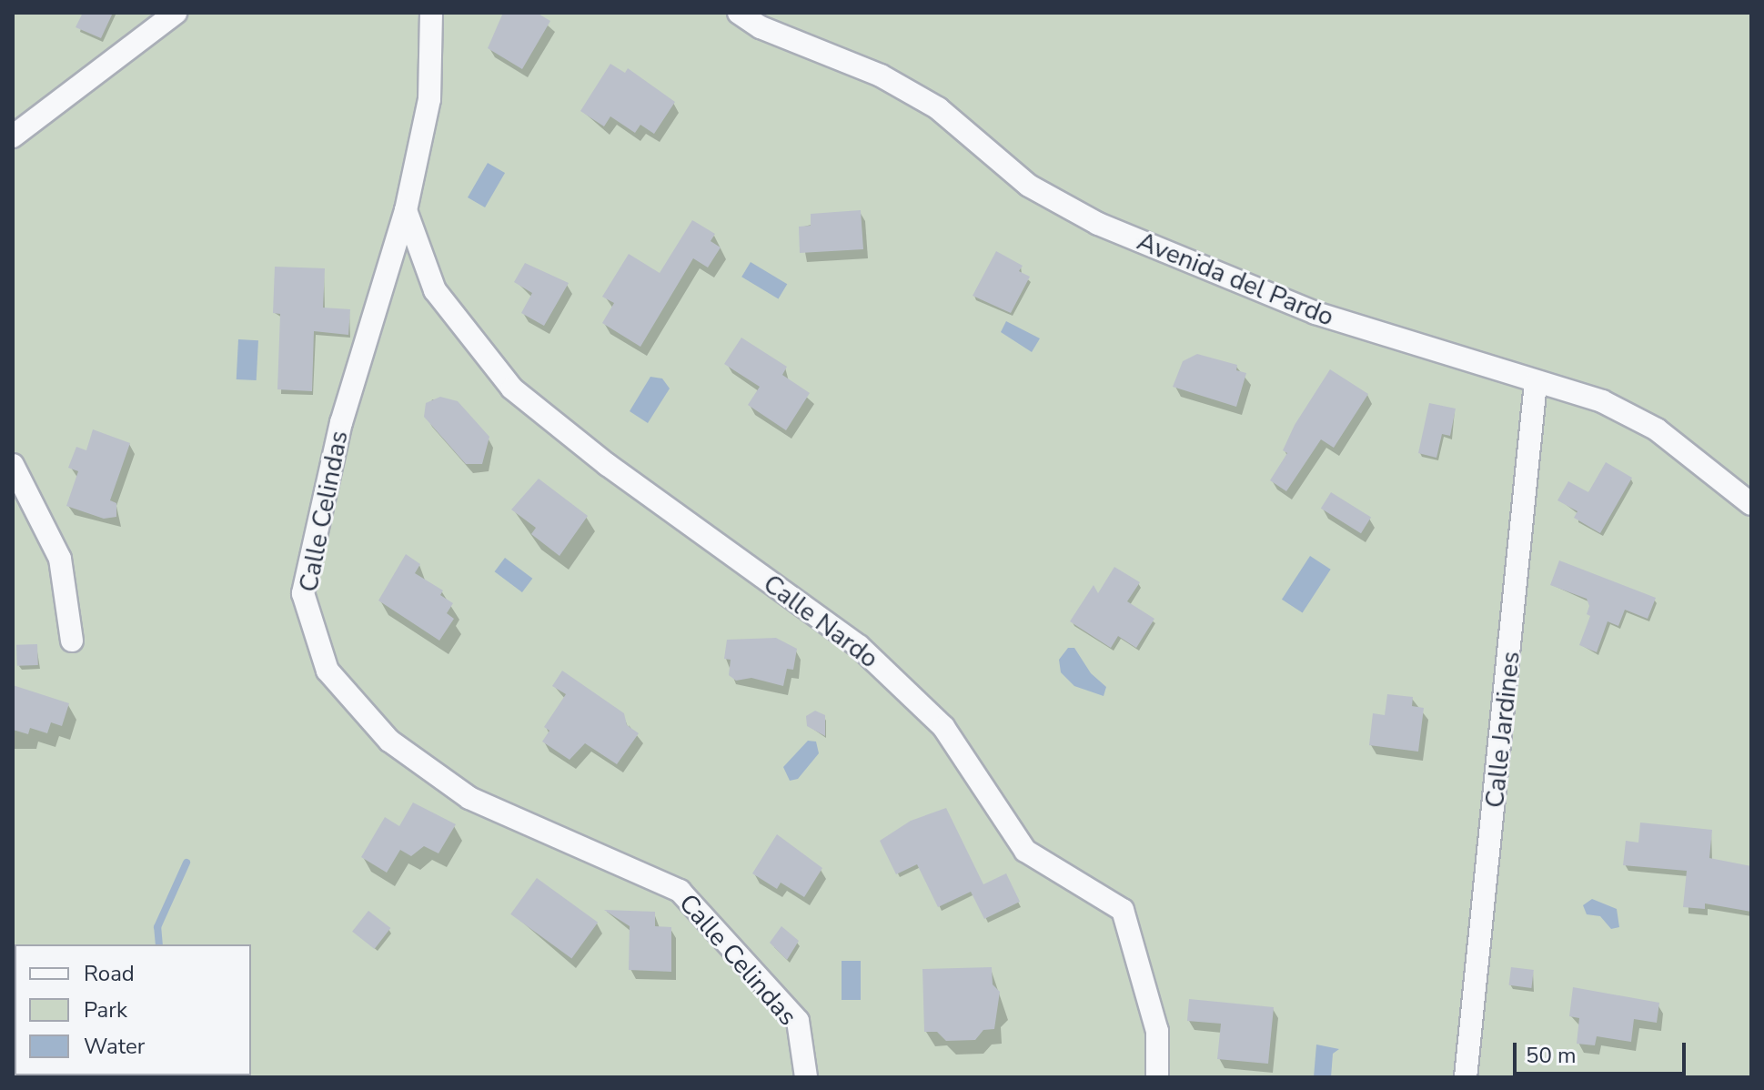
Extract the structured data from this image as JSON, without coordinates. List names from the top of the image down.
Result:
{
  "streets": {
    "street": [
      "Avenida del Pardo",
      "Calle Celindas",
      "Calle Nardo",
      "Calle Jardines"
    ]
  },
  "crossings": [
    ["Avenida del Pardo", "Calle Jardines"],
    ["Calle Celindas", "Calle Nardo"]
  ],
  "legend": ["Road", "Park", "Water"],
  "scale_bar": "50 m"
}
